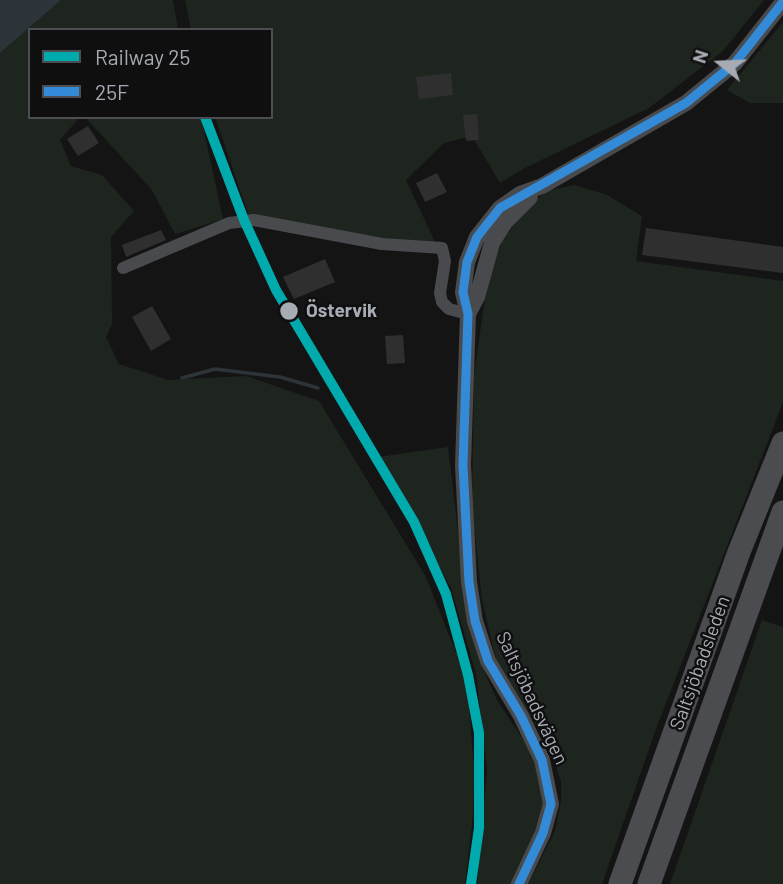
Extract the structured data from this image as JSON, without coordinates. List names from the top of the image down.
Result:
{
  "streets": {
    "highway": ["Saltsjöbadsleden"],
    "street": ["Saltsjöbadsvägen"]
  },
  "places": ["Östervik"],
  "lines": ["transit line 25F", "rail line 25"],
  "legend": ["Railway 25", "25F"],
  "north": "left"
}
